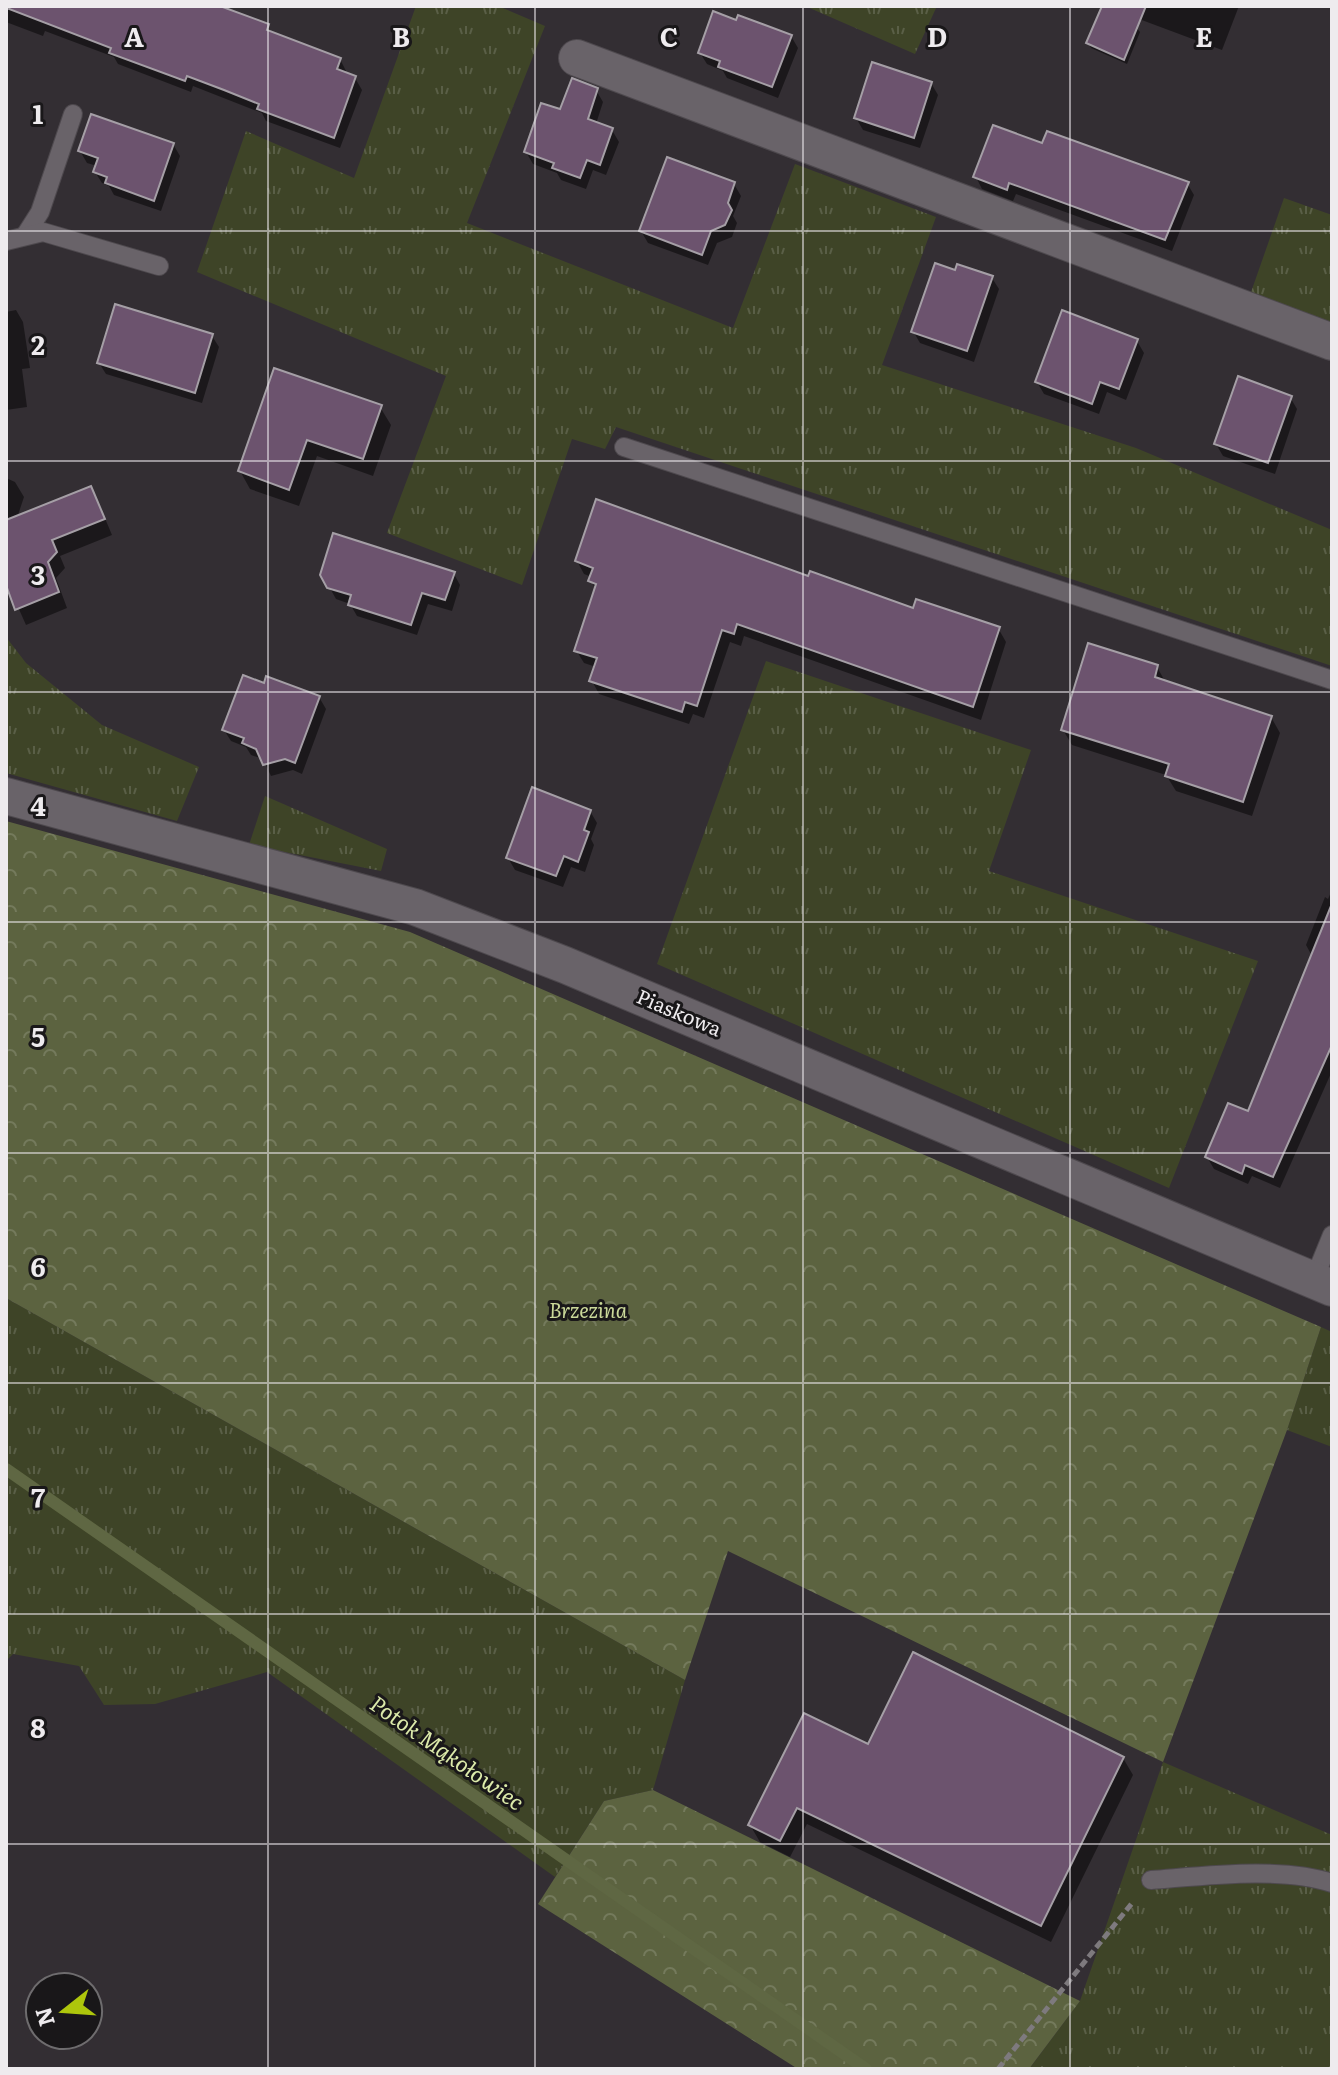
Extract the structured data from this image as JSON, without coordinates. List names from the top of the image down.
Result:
{
  "streets": {
    "street": ["Piaskowa"]
  },
  "water": ["Potok Mąkołowiec"],
  "parks": ["Brzezina"],
  "north": "left",
  "grid": {
    "columns": [
      "A",
      "B",
      "C",
      "D",
      "E"
    ],
    "rows": [
      "1",
      "2",
      "3",
      "4",
      "5",
      "6",
      "7",
      "8"
    ]
  }
}
